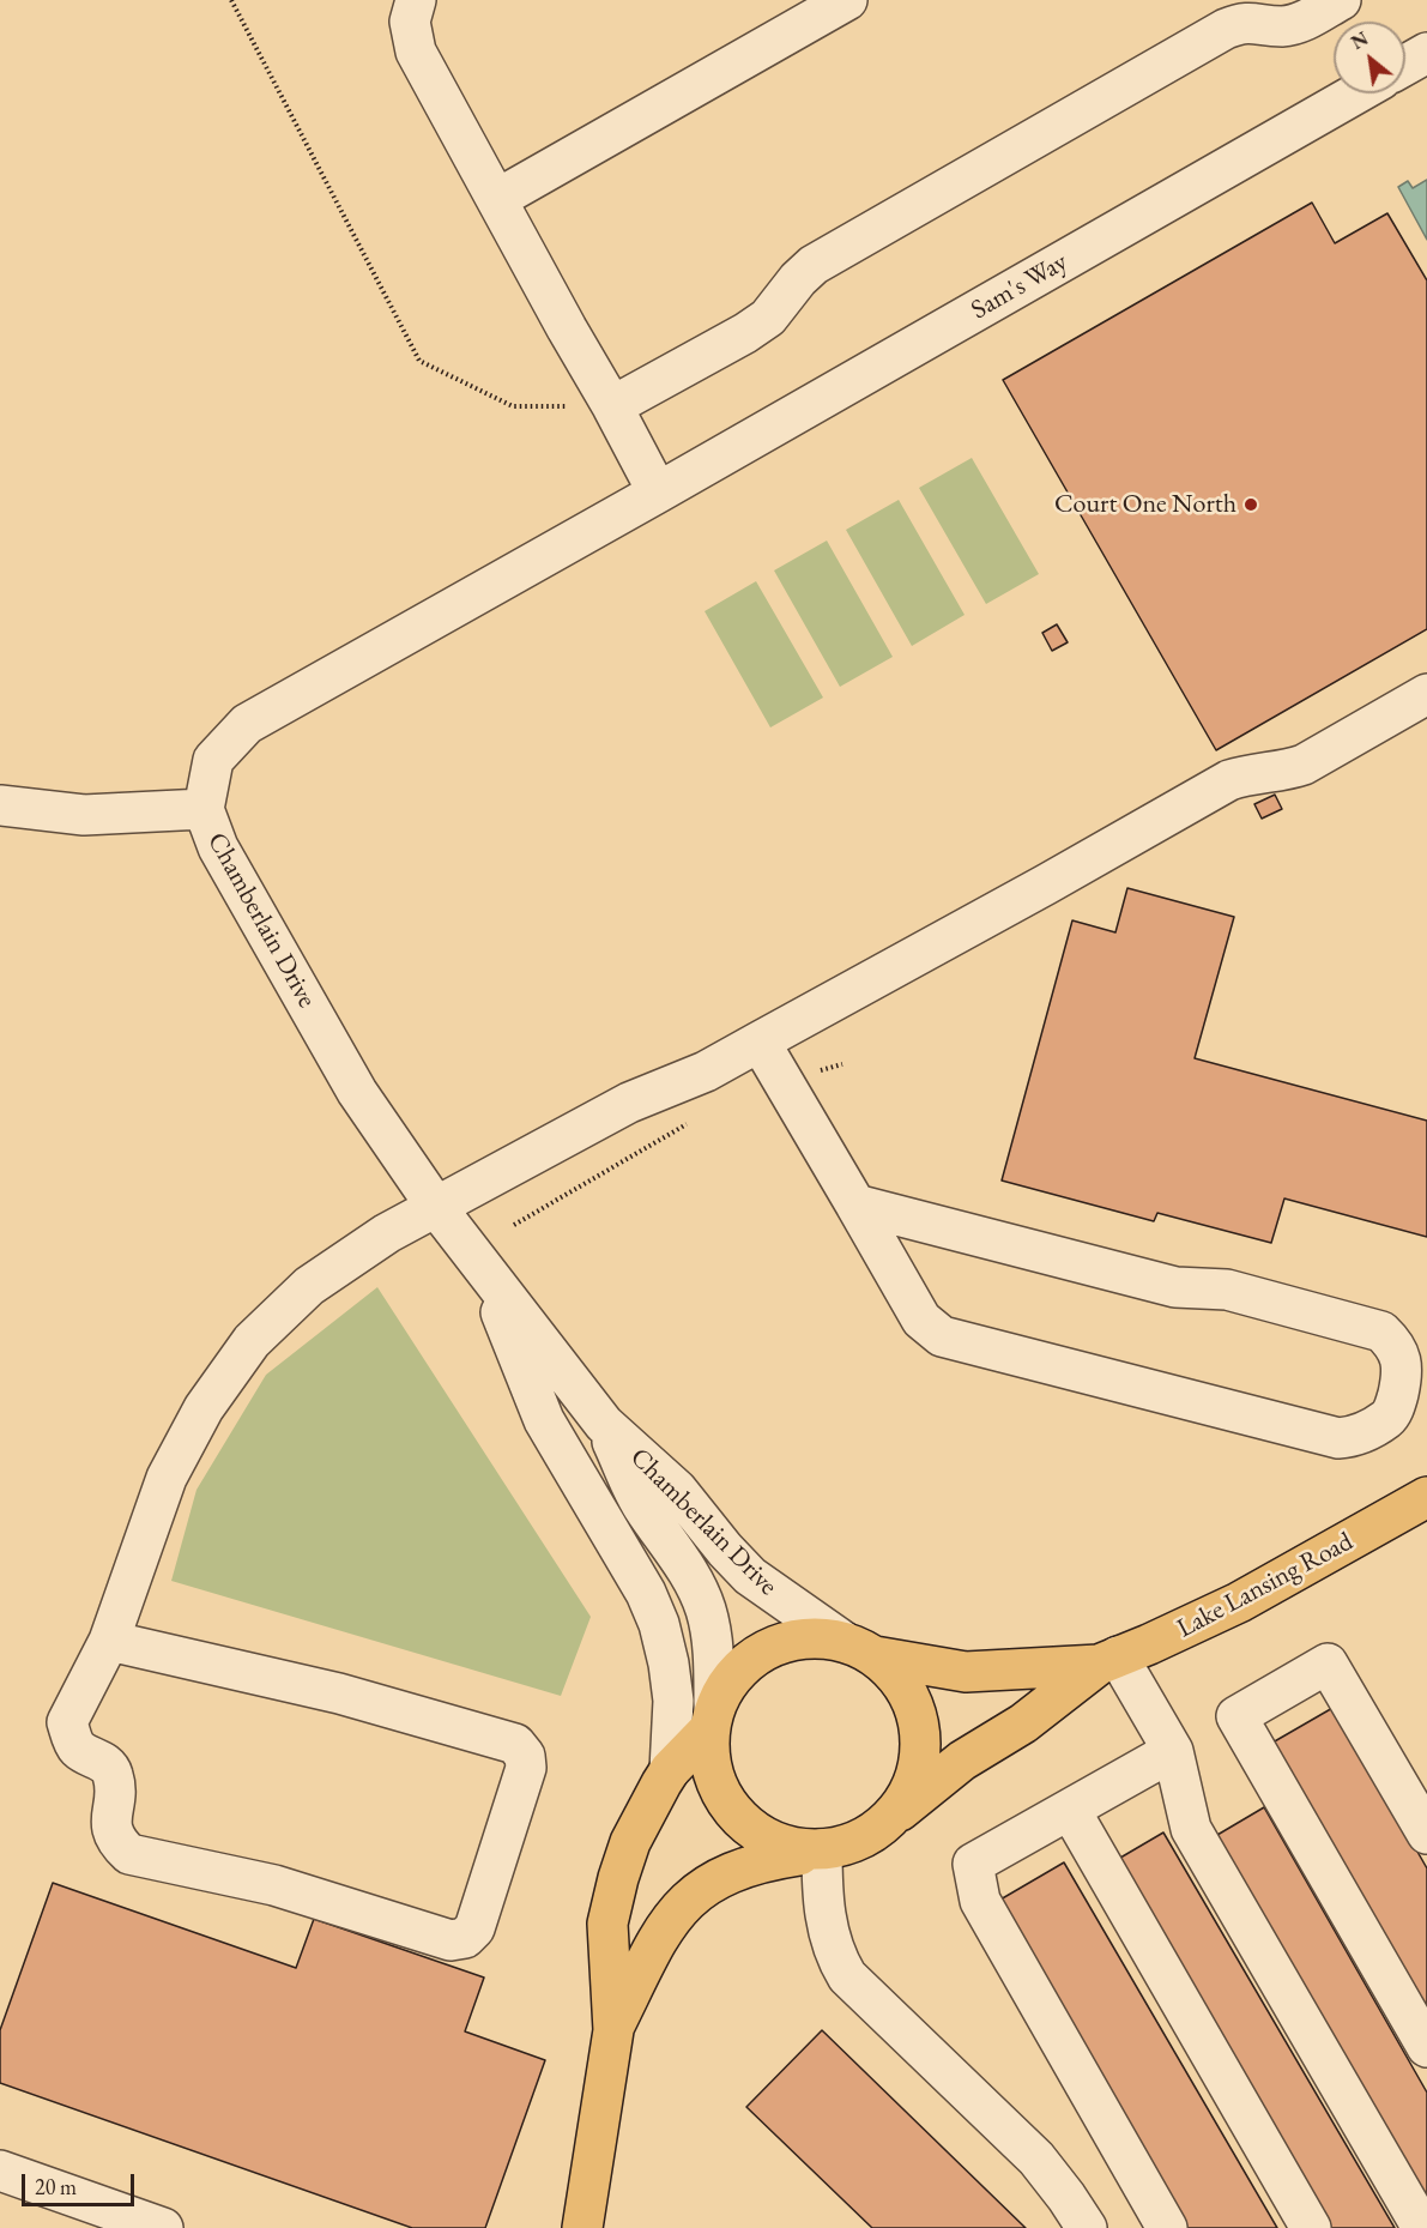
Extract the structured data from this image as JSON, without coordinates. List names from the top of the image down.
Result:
{
  "streets": {
    "main road": ["Lake Lansing Road"],
    "street": ["Sam's Way", "Chamberlain Drive"]
  },
  "crossings": [
    ["Sam's Way", "Chamberlain Drive"],
    ["Chamberlain Drive", "Lake Lansing Road"]
  ],
  "places": ["Court One North"],
  "scale_bar": "20 m",
  "north": "top left"
}
